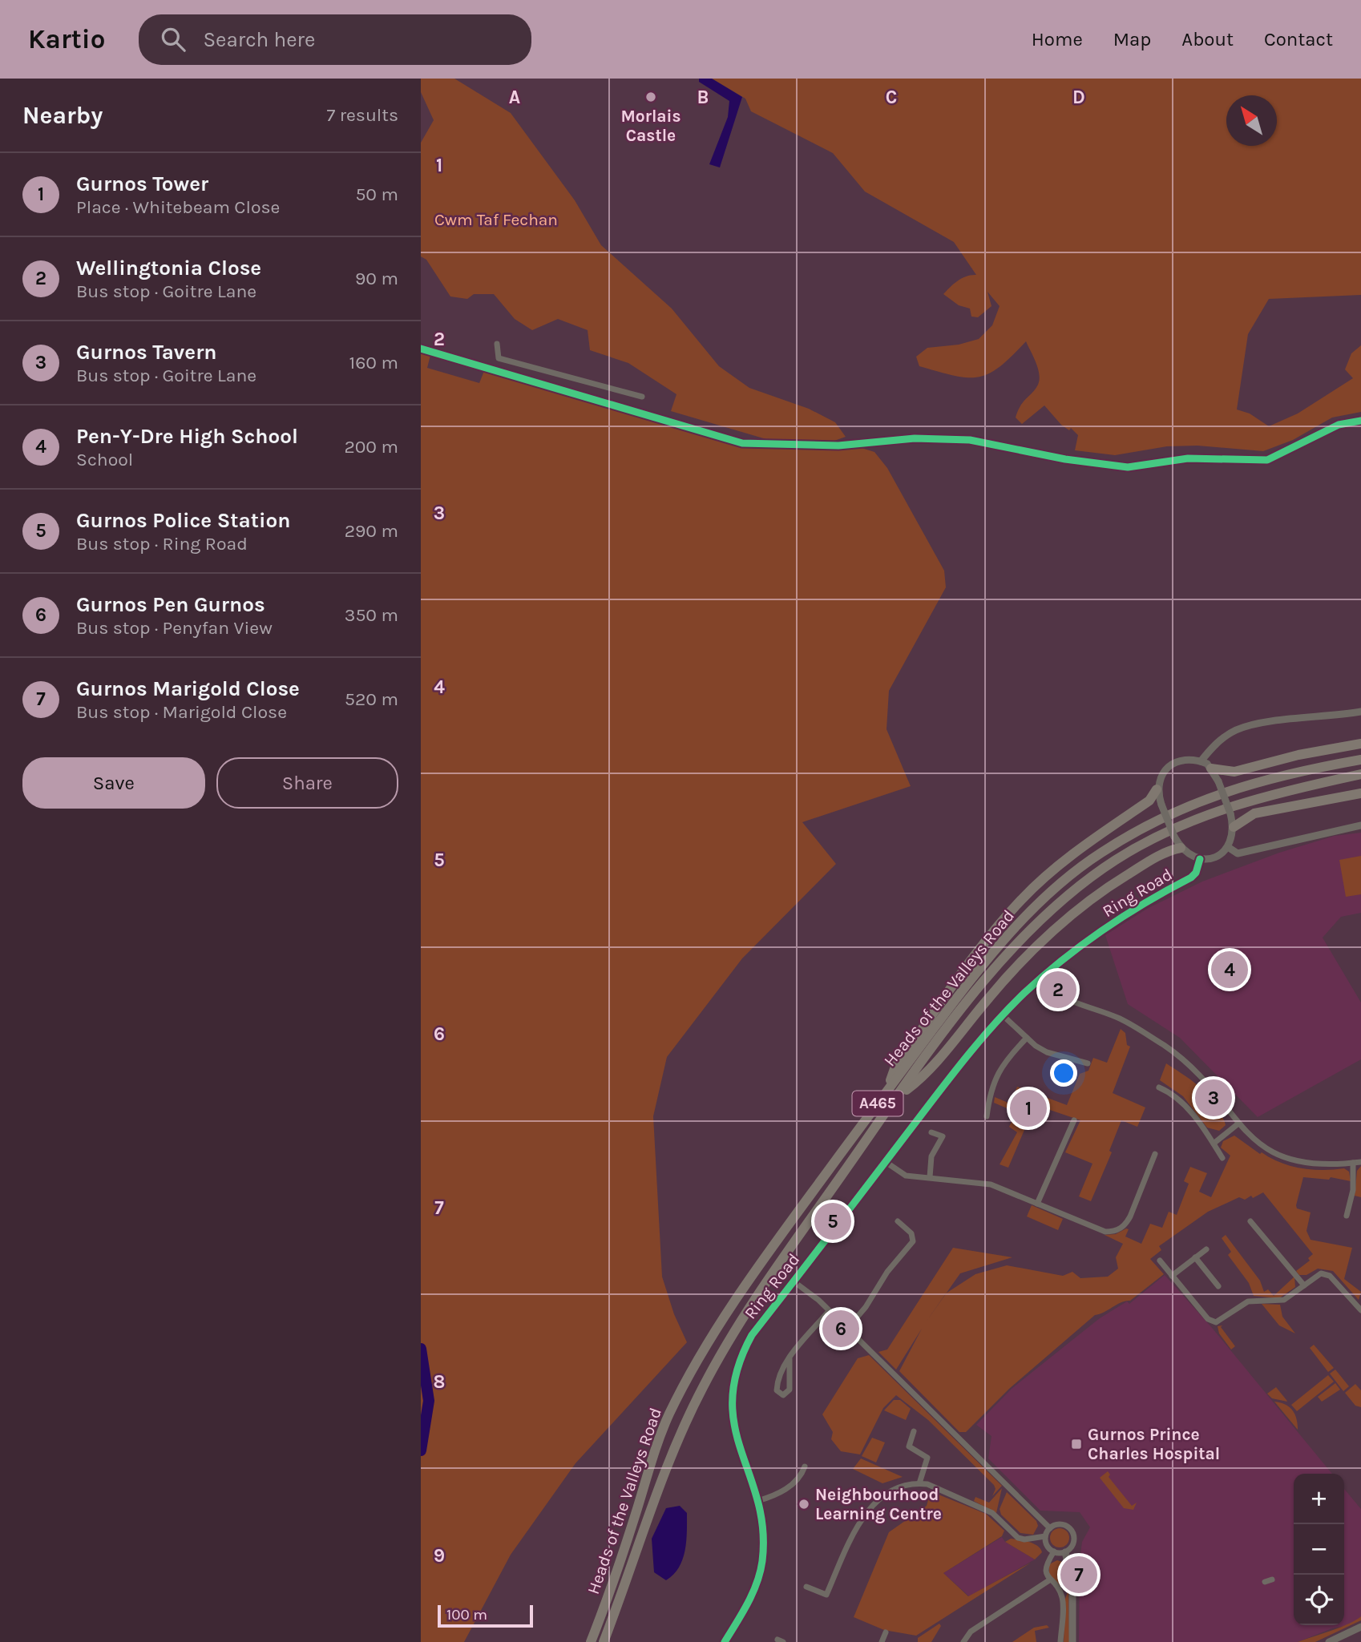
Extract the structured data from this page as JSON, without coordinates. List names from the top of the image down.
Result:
{
  "streets": {
    "highway": ["Heads of the Valleys Road", "A465"],
    "street": ["Ring Road"]
  },
  "parks": ["Cwm Taf Fechan"],
  "places": {
    "other": ["Morlais Castle", "Neighbourhood Learning Centre"],
    "transit": ["Gurnos Prince Charles Hospital"]
  },
  "scale_bar": "100 m",
  "north": "top left",
  "page": {
    "header": "Kartio",
    "search": "Search here",
    "nav": [
      "Home",
      "Map",
      "About",
      "Contact"
    ],
    "heading": ["Nearby", "7 results"],
    "list": [
      {
        "mark": "1",
        "name": "Gurnos Tower",
        "note": "Place · Whitebeam Close",
        "value": "50 m"
      },
      {
        "mark": "2",
        "name": "Wellingtonia Close",
        "note": "Bus stop · Goitre Lane",
        "value": "90 m"
      },
      {
        "mark": "3",
        "name": "Gurnos Tavern",
        "note": "Bus stop · Goitre Lane",
        "value": "160 m"
      },
      {
        "mark": "4",
        "name": "Pen-Y-Dre High School",
        "note": "School",
        "value": "200 m"
      },
      {
        "mark": "5",
        "name": "Gurnos Police Station",
        "note": "Bus stop · Ring Road",
        "value": "290 m"
      },
      {
        "mark": "6",
        "name": "Gurnos Pen Gurnos",
        "note": "Bus stop · Penyfan View",
        "value": "350 m"
      },
      {
        "mark": "7",
        "name": "Gurnos Marigold Close",
        "note": "Bus stop · Marigold Close",
        "value": "520 m"
      }
    ],
    "buttons": ["Save", "Share"],
    "pins": [
      "4",
      "2",
      "3",
      "1",
      "5",
      "6",
      "7"
    ],
    "map_buttons": ["+", "−"],
    "scale": "100 m"
  },
  "grid": {
    "columns": [
      "A",
      "B",
      "C",
      "D"
    ],
    "rows": [
      "1",
      "2",
      "3",
      "4",
      "5",
      "6",
      "7",
      "8",
      "9"
    ]
  }
}
